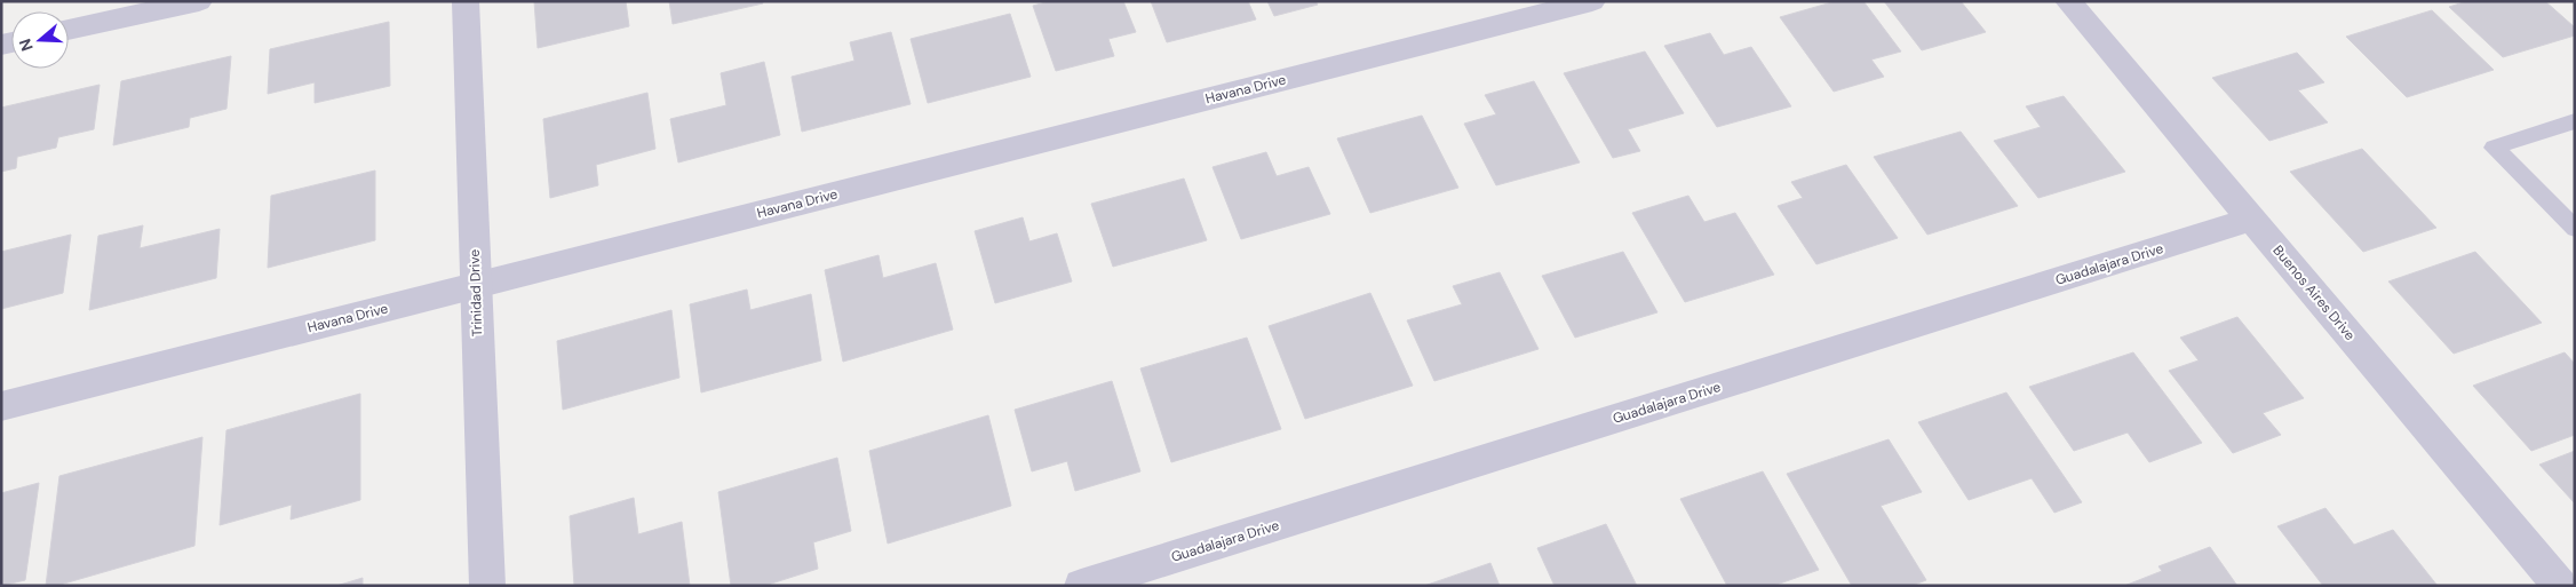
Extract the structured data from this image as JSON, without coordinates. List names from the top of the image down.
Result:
{
  "streets": {
    "street": [
      "Havana Drive",
      "Guadalajara Drive",
      "Trinidad Drive",
      "Buenos Aires Drive"
    ]
  },
  "crossings": [
    ["Havana Drive", "Trinidad Drive"],
    ["Guadalajara Drive", "Buenos Aires Drive"]
  ],
  "north": "left"
}
